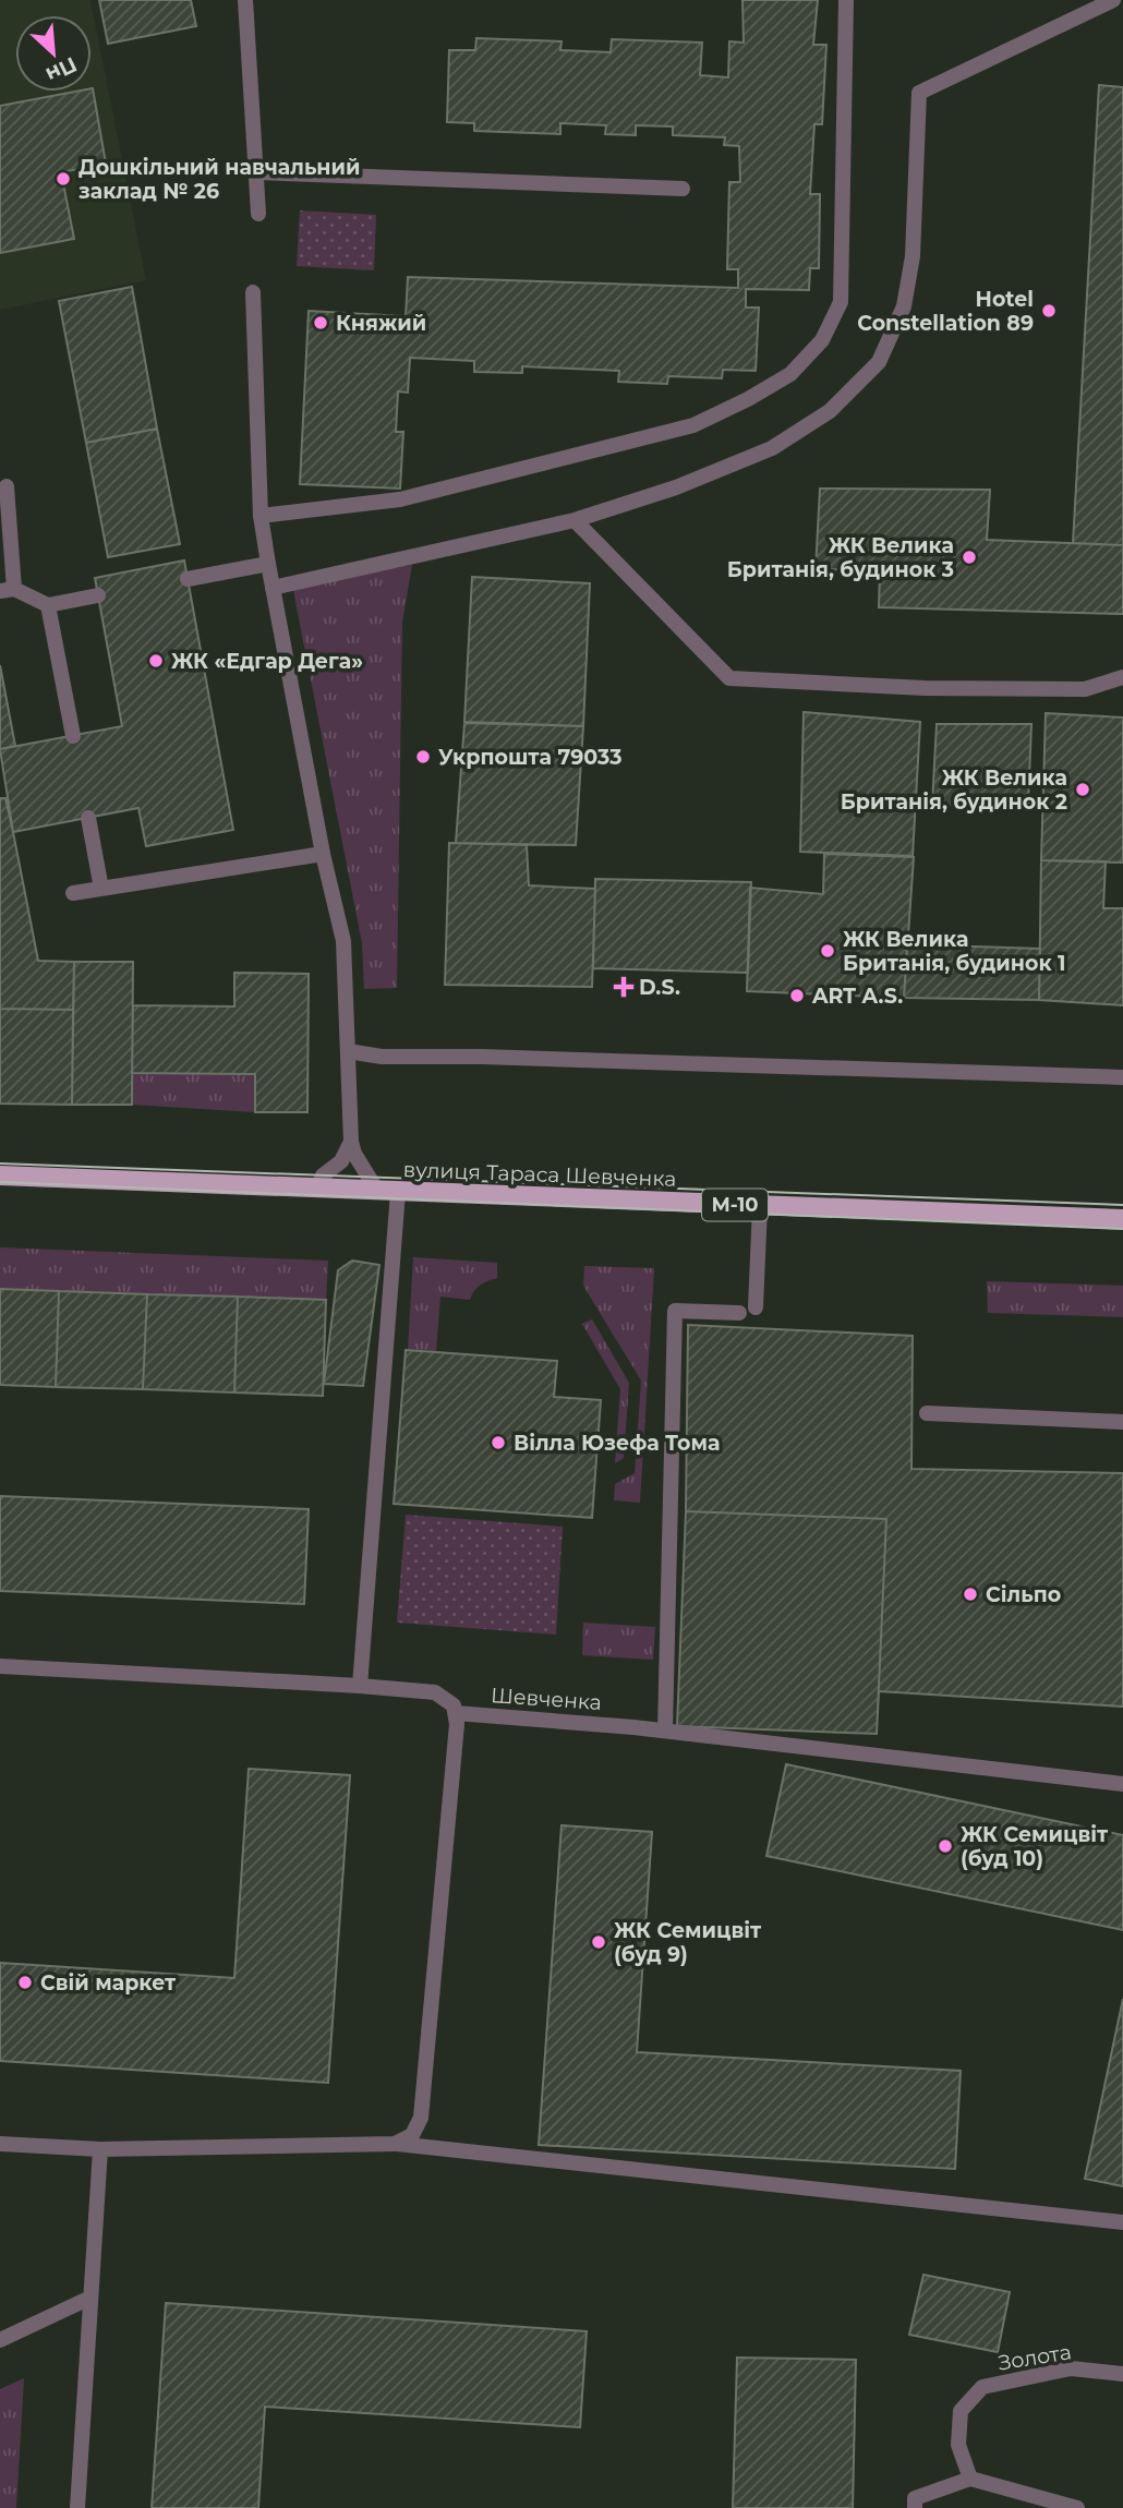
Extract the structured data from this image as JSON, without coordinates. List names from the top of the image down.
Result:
{
  "streets": {
    "main road": ["вулиця Тараса Шевченка", "М-10"],
    "street": ["Шевченка", "Золота"]
  },
  "places": {
    "other": [
      "Дошкільний навчальний заклад № 26",
      "Hotel Constellation 89",
      "Княжий",
      "ЖК Велика Британія, будинок 3",
      "ЖК «Едгар Дега»",
      "Укрпошта 79033",
      "ЖК Велика Британія, будинок 2",
      "ЖК Велика Британія, будинок 1",
      "ART A.S.",
      "Вілла Юзефа Тома",
      "Сільпо",
      "ЖК Семицвіт (буд 10)",
      "ЖК Семицвіт (буд 9)",
      "Свiй маркет"
    ],
    "health": ["D.S."]
  },
  "north": "bottom right"
}
